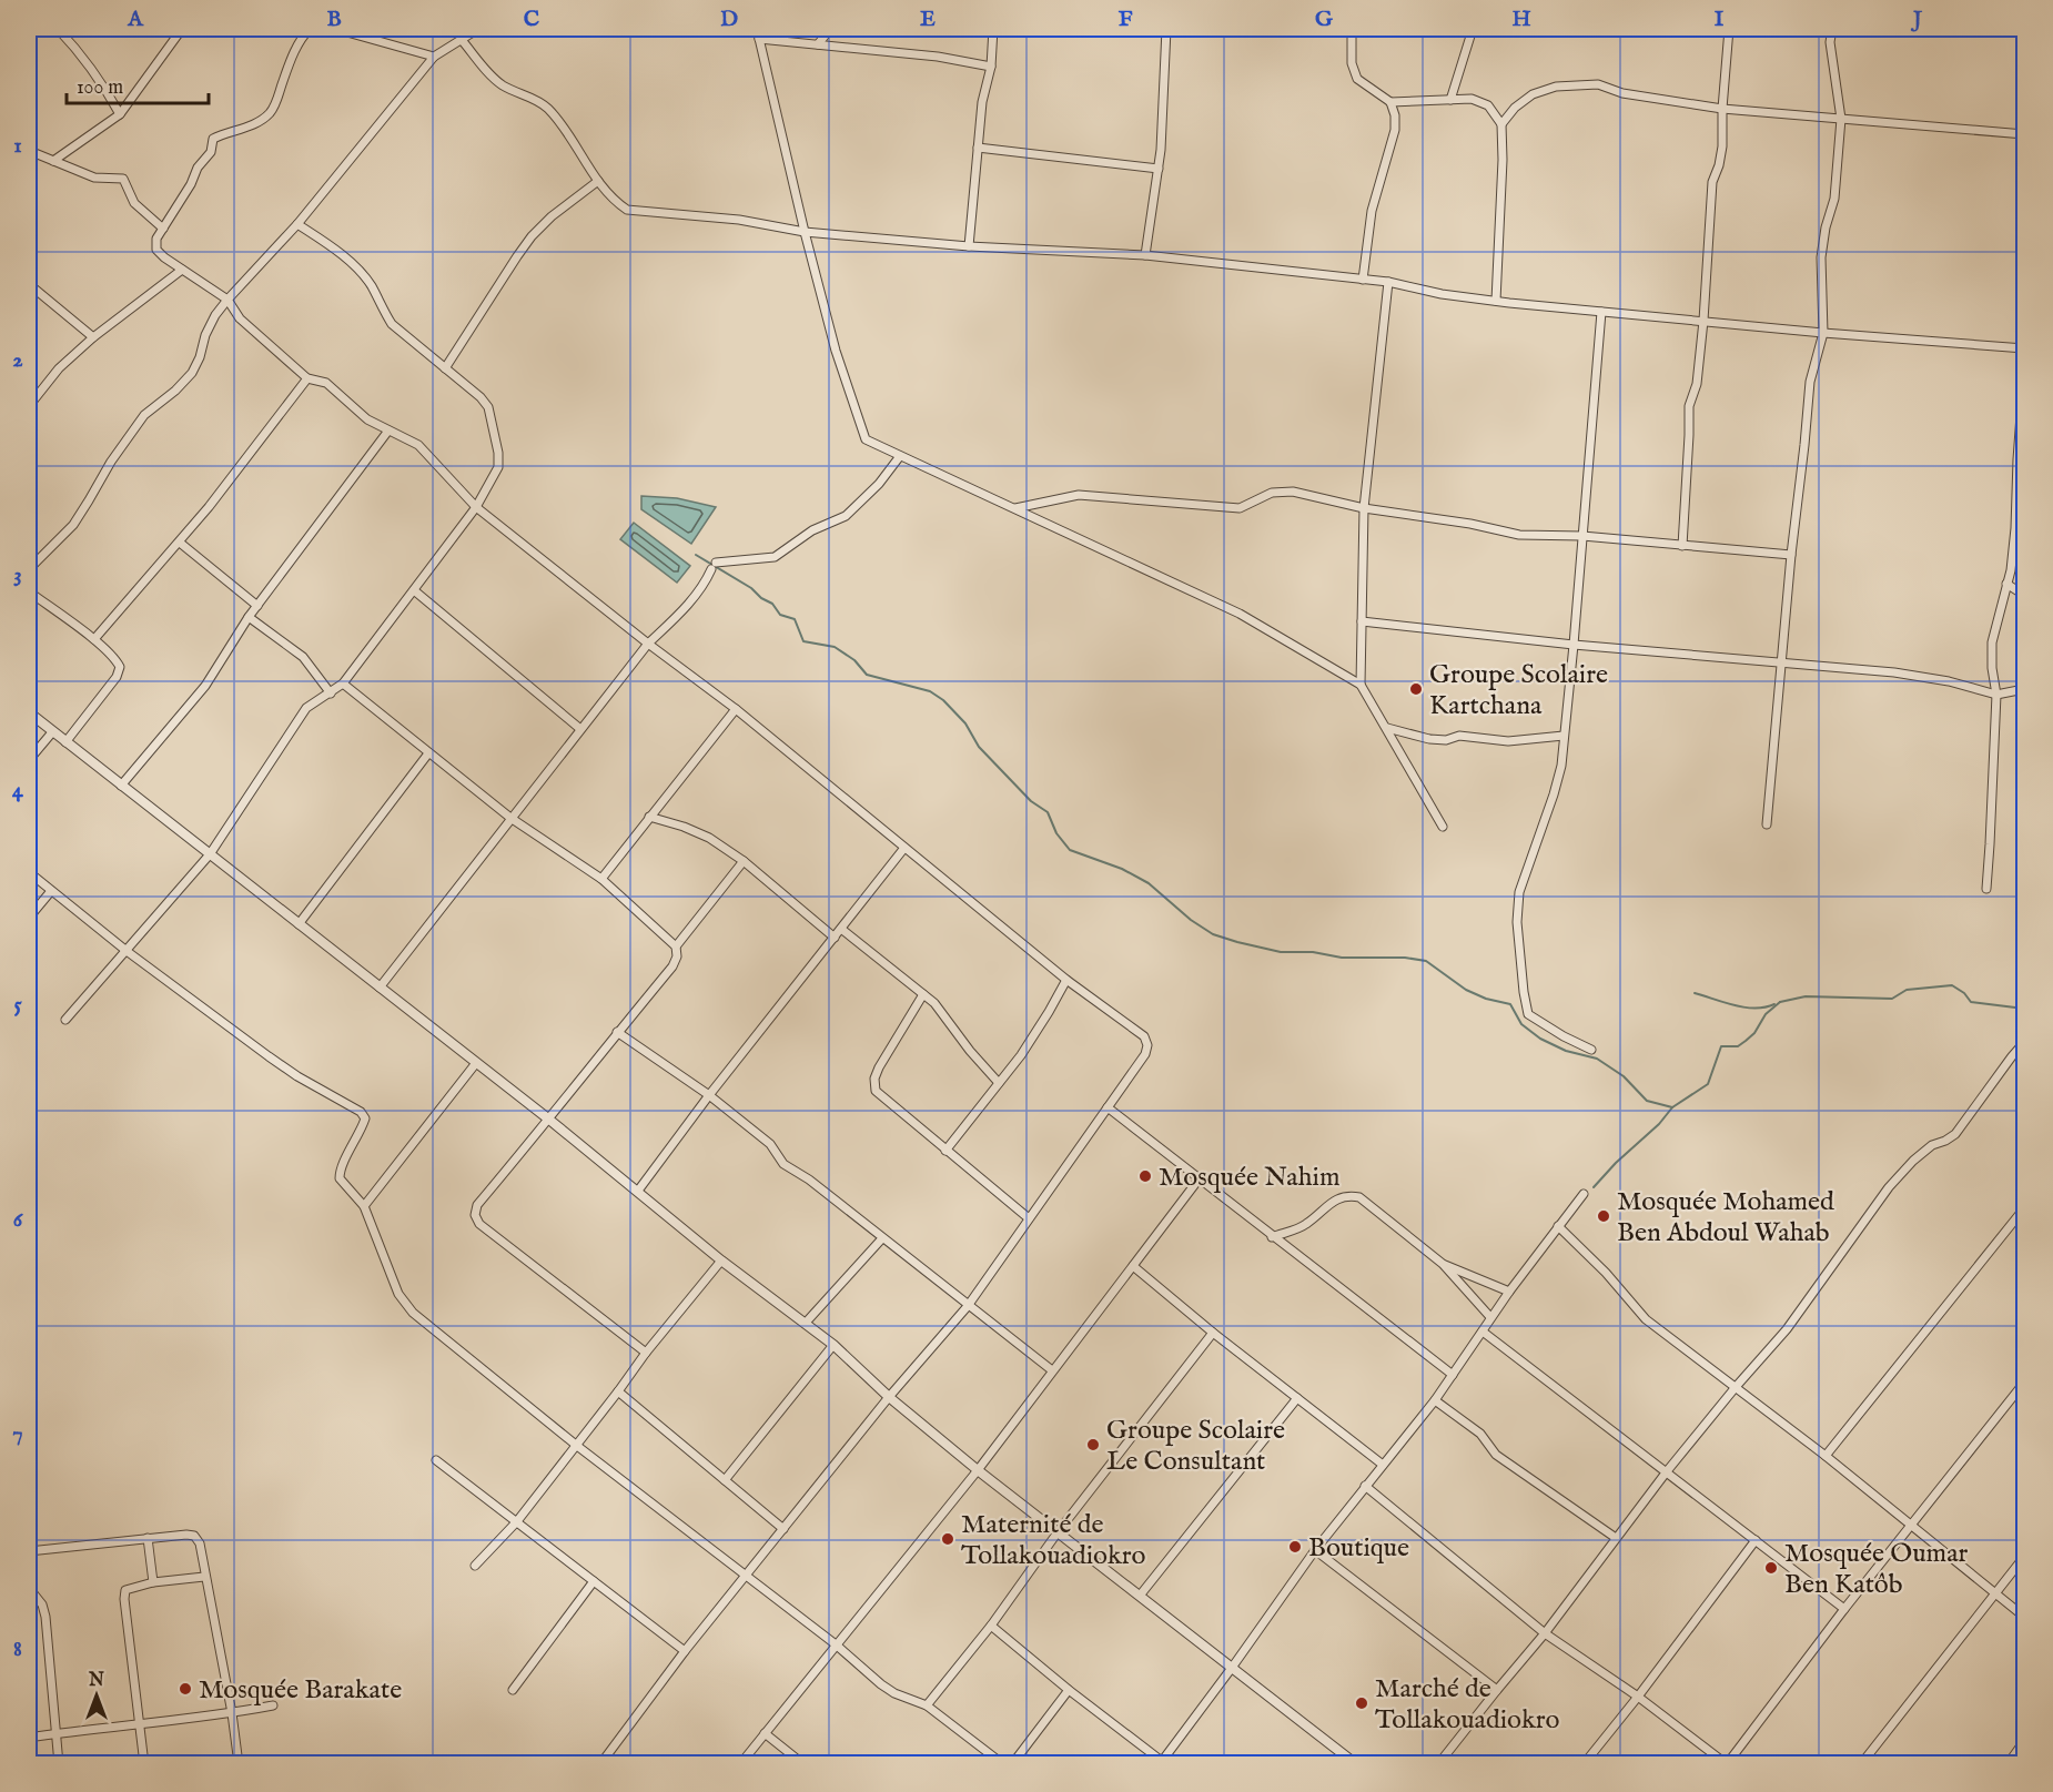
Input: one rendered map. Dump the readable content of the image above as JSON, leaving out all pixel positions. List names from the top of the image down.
{
  "places": [
    "Groupe Scolaire Kartchana",
    "Mosquée Nahim",
    "Mosquée Mohamed Ben Abdoul Wahab",
    "Groupe Scolaire Le Consultant",
    "Maternité de Tollakouadiokro",
    "Boutique",
    "Mosquée Oumar Ben Katôb",
    "Mosquée Barakate",
    "Marché de Tollakouadiokro"
  ],
  "scale_bar": "100 m",
  "north": "top",
  "grid": {
    "columns": [
      "A",
      "B",
      "C",
      "D",
      "E",
      "F",
      "G",
      "H",
      "I",
      "J"
    ],
    "rows": [
      "1",
      "2",
      "3",
      "4",
      "5",
      "6",
      "7",
      "8"
    ]
  }
}
